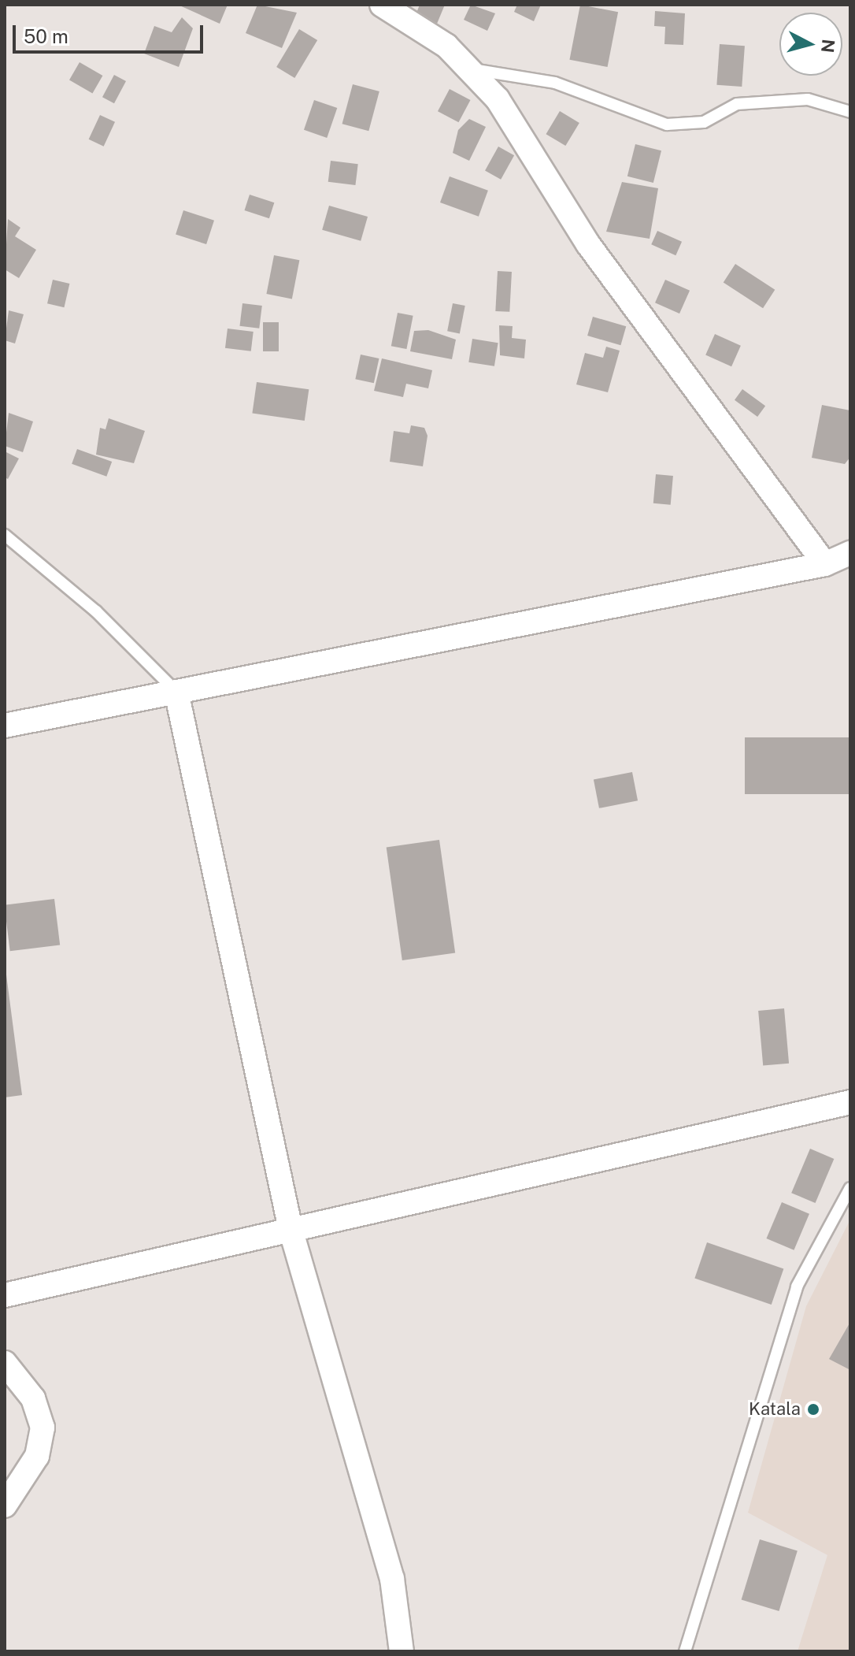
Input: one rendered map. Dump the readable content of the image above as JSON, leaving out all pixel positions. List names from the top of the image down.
{
  "places": ["Katala"],
  "scale_bar": "50 m",
  "north": "right"
}
